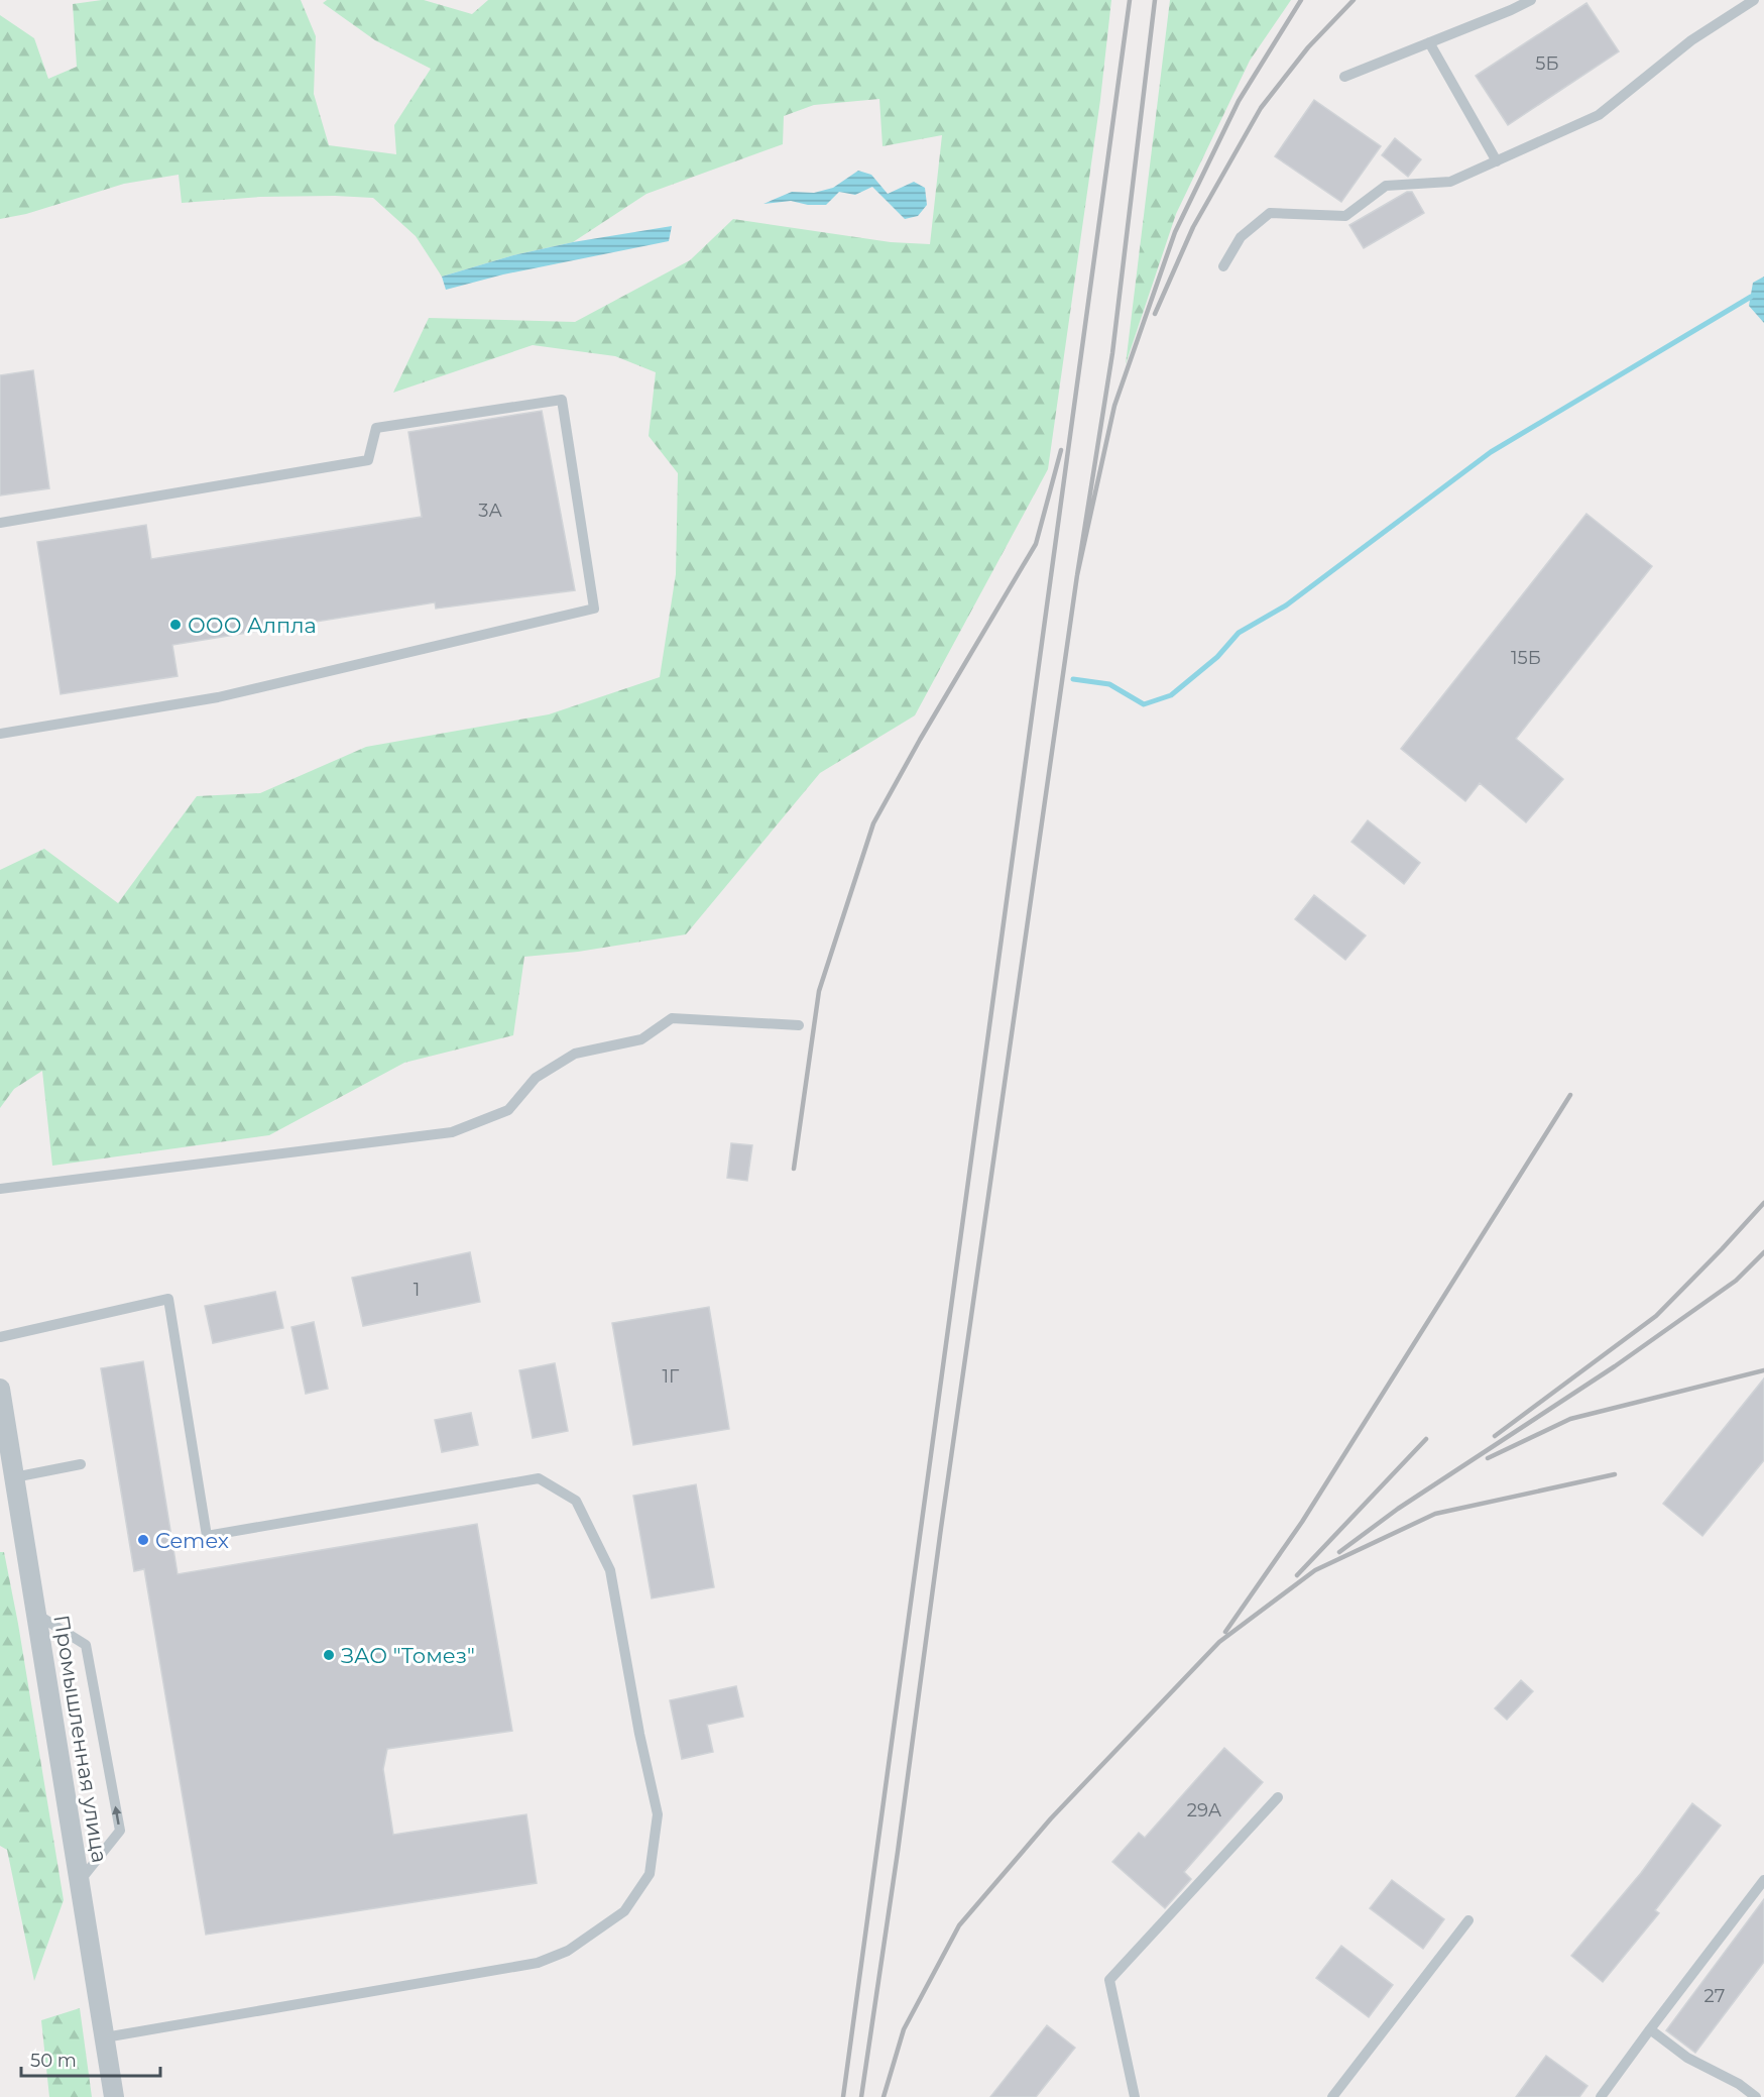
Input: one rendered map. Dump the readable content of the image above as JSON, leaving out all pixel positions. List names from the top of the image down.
{
  "streets": {
    "street": ["Промышленная улица"]
  },
  "places": ["ООО Алпла", "Cemex", "ЗАО \"Томез\""],
  "house_numbers": [
    "5Б",
    "3А",
    "15Б",
    "1",
    "1Г",
    "29А",
    "27"
  ],
  "scale_bar": "50 m"
}
